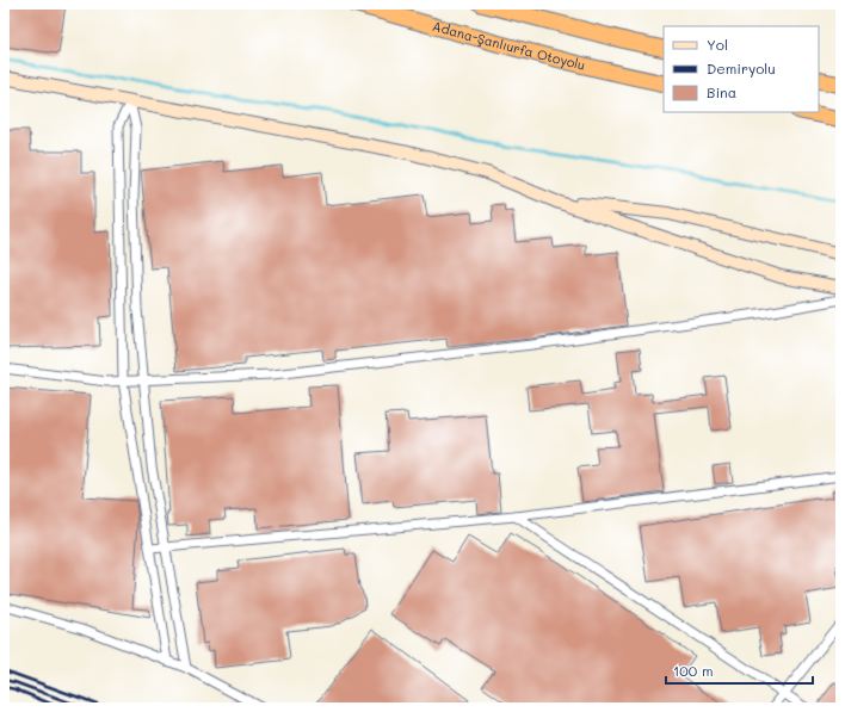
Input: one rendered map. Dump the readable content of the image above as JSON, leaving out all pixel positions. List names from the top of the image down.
{
  "streets": {
    "highway": ["Adana-Şanlıurfa Otoyolu"]
  },
  "legend": ["Yol", "Demiryolu", "Bina"],
  "scale_bar": "100 m"
}
